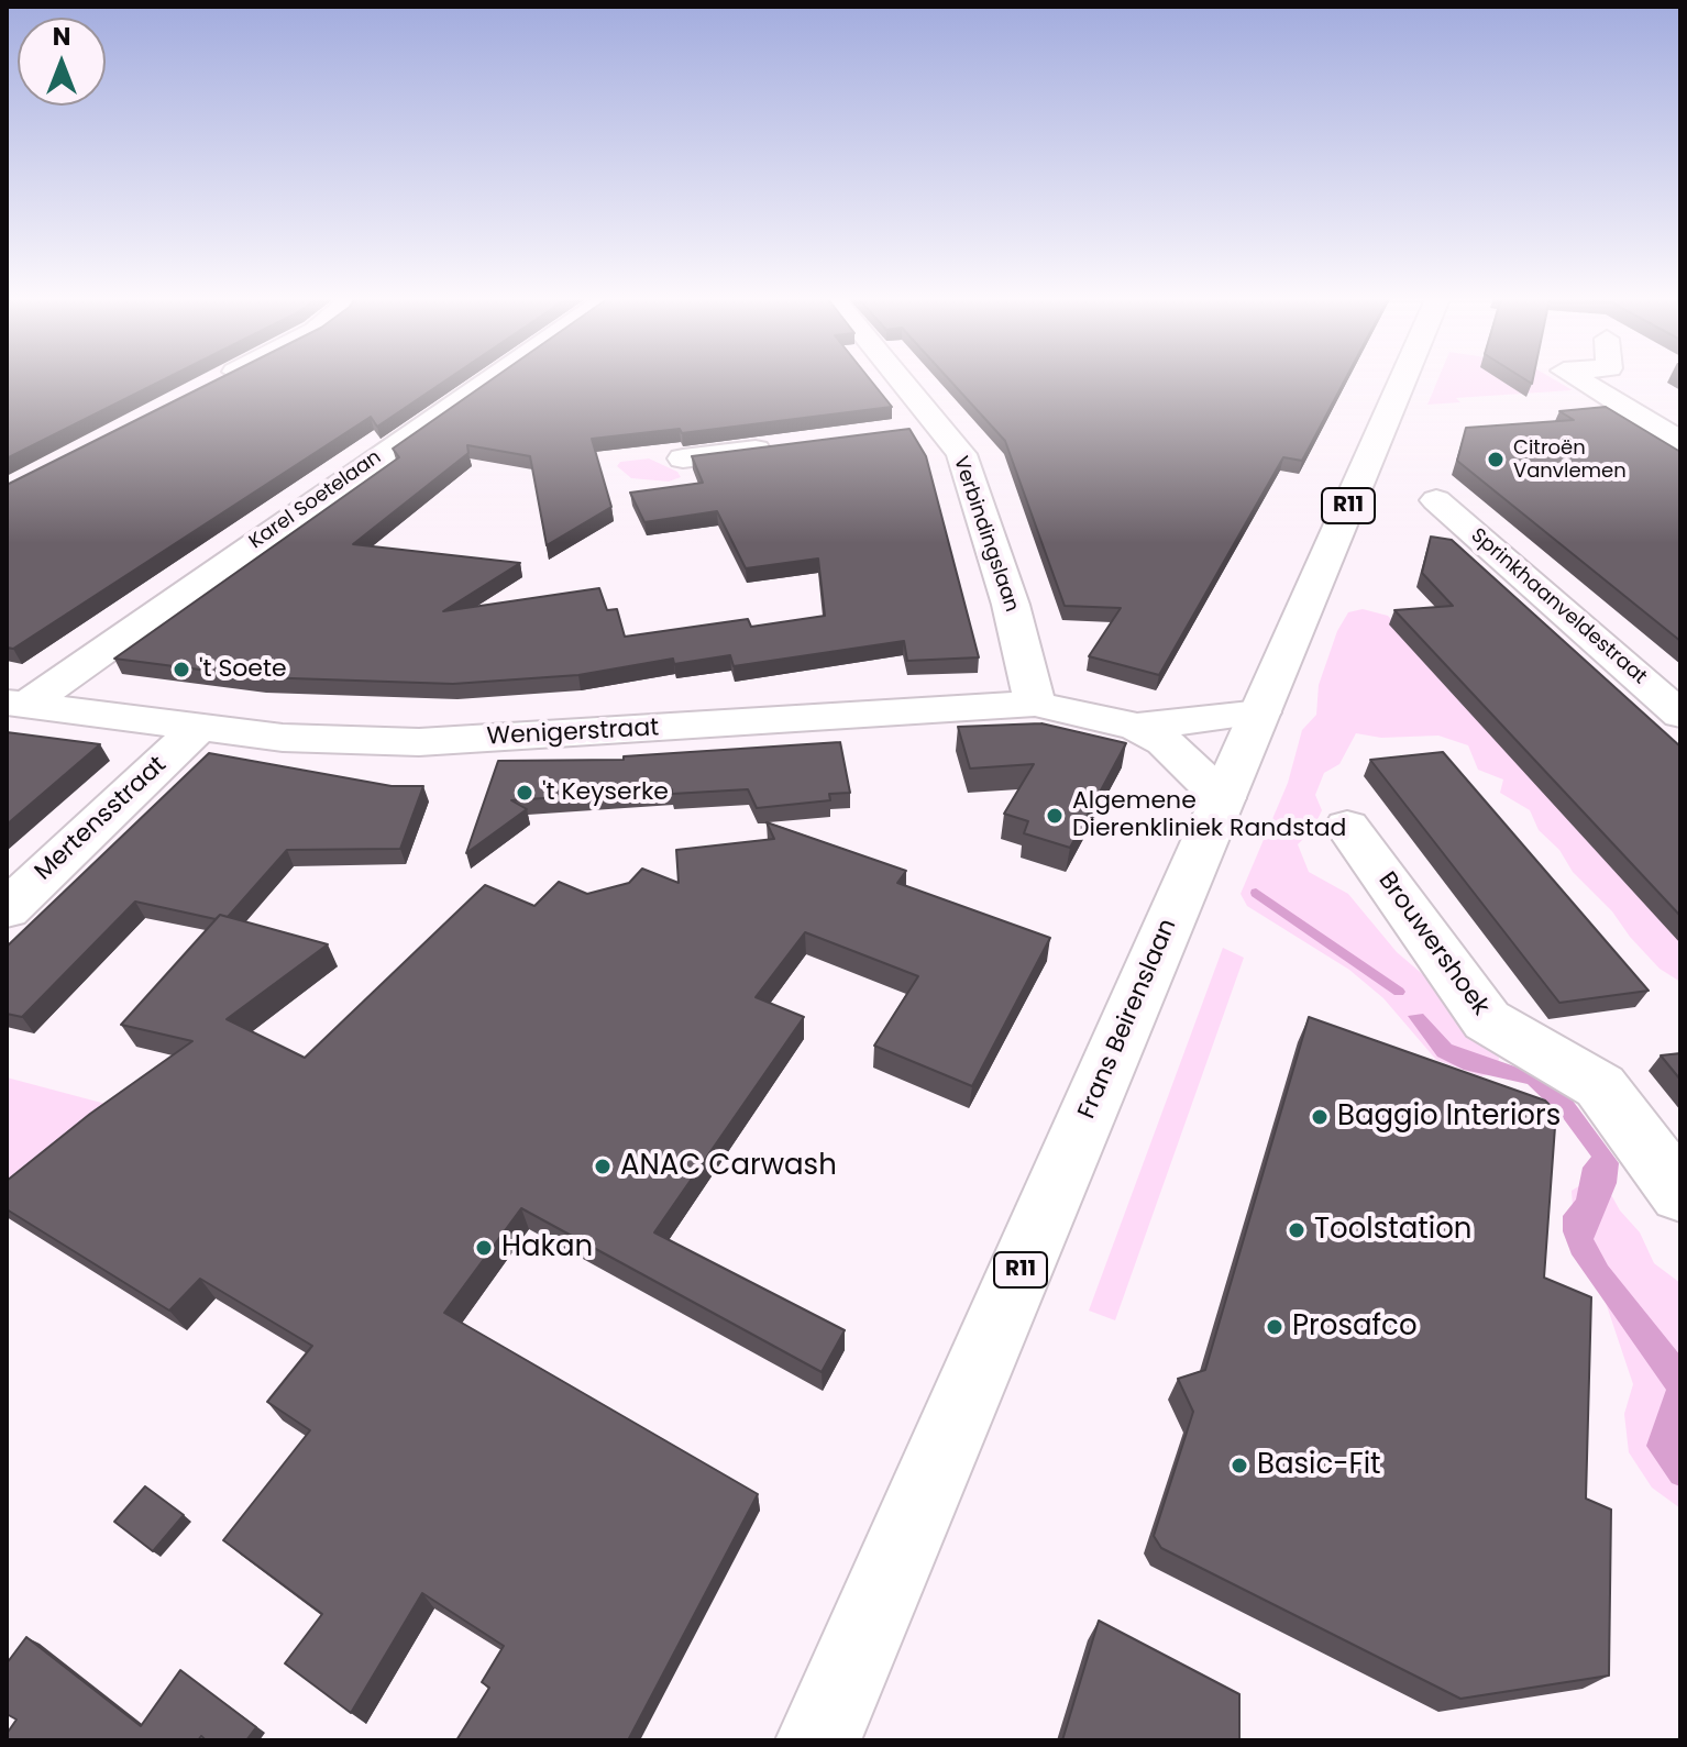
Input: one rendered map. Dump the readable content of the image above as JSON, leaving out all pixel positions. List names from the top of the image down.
{
  "streets": {
    "street": [
      "Karel Soetelaan",
      "R11",
      "Verbindingslaan",
      "Sprinkhaanveldestraat",
      "Wenigerstraat",
      "Mertensstraat",
      "Brouwershoek",
      "Frans Beirenslaan"
    ]
  },
  "crossings": [
    ["Karel Soetelaan", "Wenigerstraat"],
    ["Verbindingslaan", "Wenigerstraat"],
    ["Wenigerstraat", "Mertensstraat"],
    ["Wenigerstraat", "Frans Beirenslaan"]
  ],
  "places": [
    "Citroën Vanvlemen",
    "'t Soete",
    "'t Keyserke",
    "Algemene Dierenkliniek Randstad",
    "Baggio Interiors",
    "ANAC Carwash",
    "Toolstation",
    "Hakan",
    "Prosafco",
    "Basic-Fit"
  ],
  "north": "top"
}
